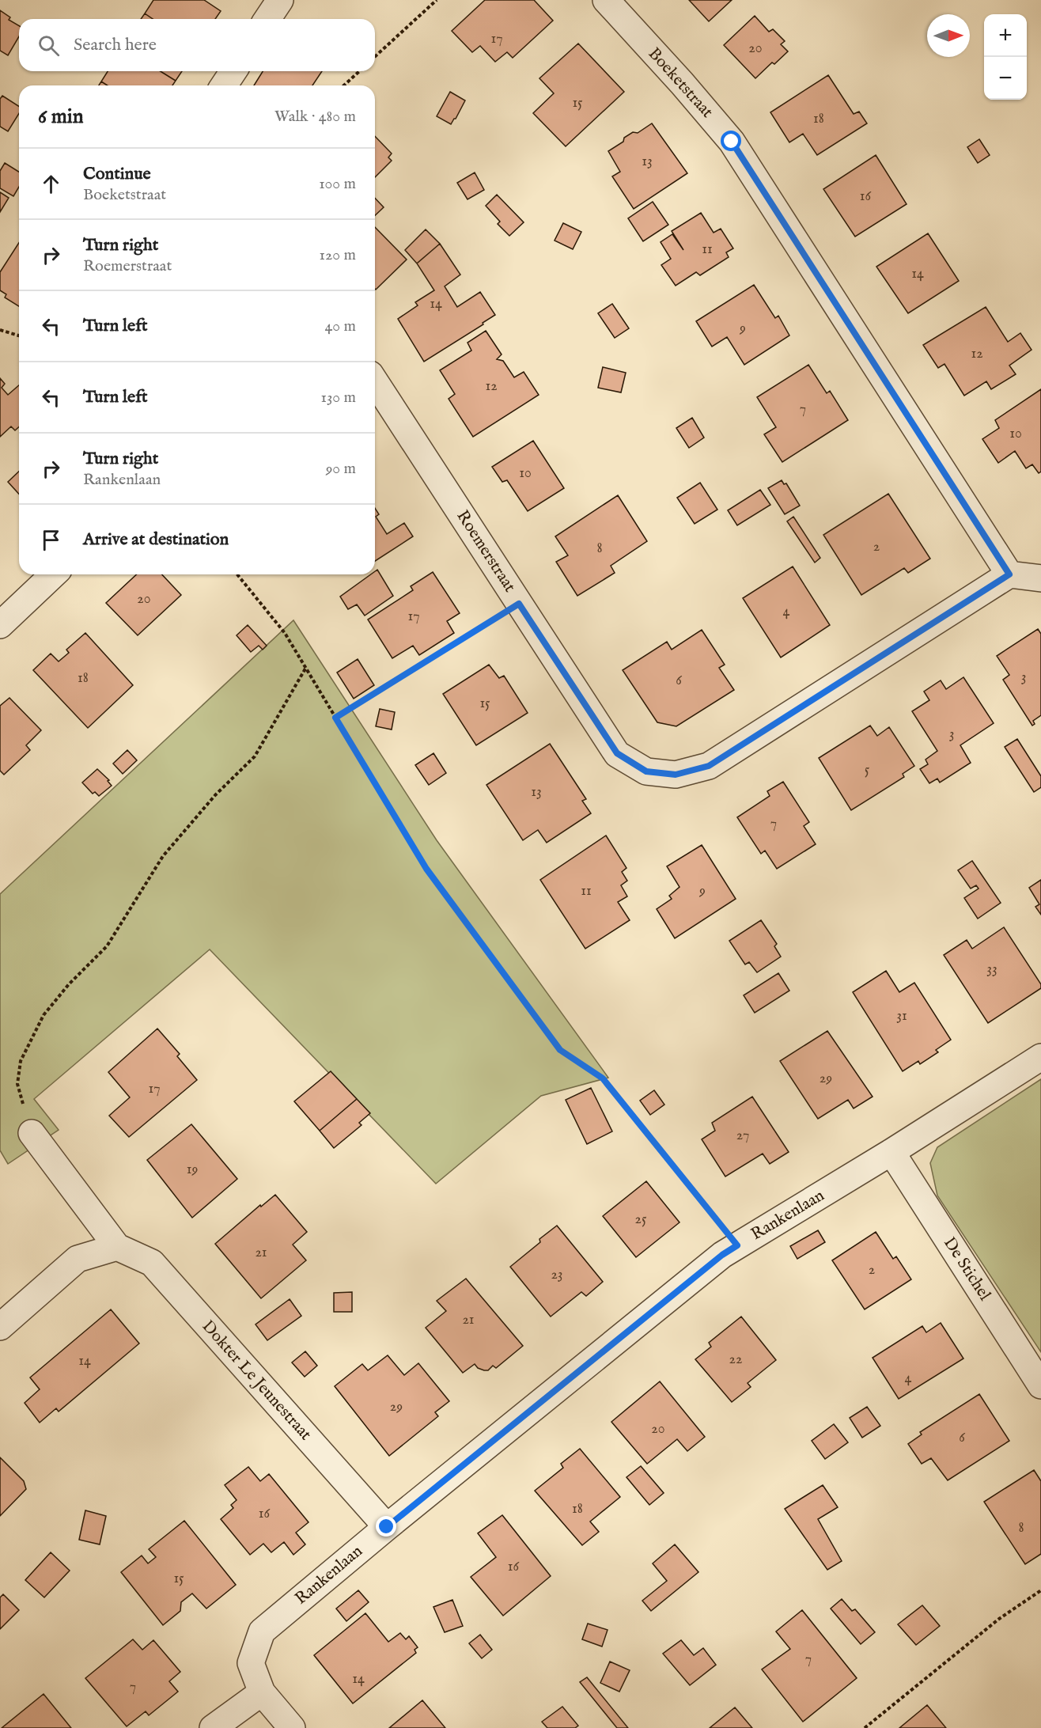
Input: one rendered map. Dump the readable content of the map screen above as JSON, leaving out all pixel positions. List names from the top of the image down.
{
  "streets": {
    "street": [
      "Boeketstraat",
      "Roemerstraat",
      "Rankenlaan",
      "De Stichel",
      "Dokter Le Jeunestraat"
    ]
  },
  "crossings": [
    ["Boeketstraat", "Roemerstraat"],
    ["Rankenlaan", "De Stichel"],
    ["Rankenlaan", "Dokter Le Jeunestraat"]
  ],
  "house_numbers": [
    "17",
    "20",
    "15",
    "18",
    "13",
    "16",
    "11",
    "14",
    "14",
    "9",
    "12",
    "12",
    "7",
    "10",
    "10",
    "2",
    "8",
    "20",
    "4",
    "17",
    "3",
    "18",
    "6",
    "15",
    "3",
    "5",
    "13",
    "7",
    "11",
    "9",
    "33",
    "31",
    "29",
    "17",
    "27",
    "19",
    "25",
    "21",
    "2",
    "23",
    "21",
    "22",
    "14",
    "4",
    "29",
    "20",
    "6",
    "18",
    "16",
    "8",
    "16",
    "15",
    "7",
    "14",
    "7"
  ],
  "north": "right",
  "page": {
    "map_buttons": ["+", "−"],
    "search": "Search here",
    "heading": ["6 min", "Walk · 480 m"],
    "list": [
      ["Continue", "Boeketstraat", "100 m"],
      ["Turn right", "Roemerstraat", "120 m"],
      ["Turn left", "40 m"],
      ["Turn left", "130 m"],
      ["Turn right", "Rankenlaan", "90 m"],
      "Arrive at destination"
    ]
  }
}
